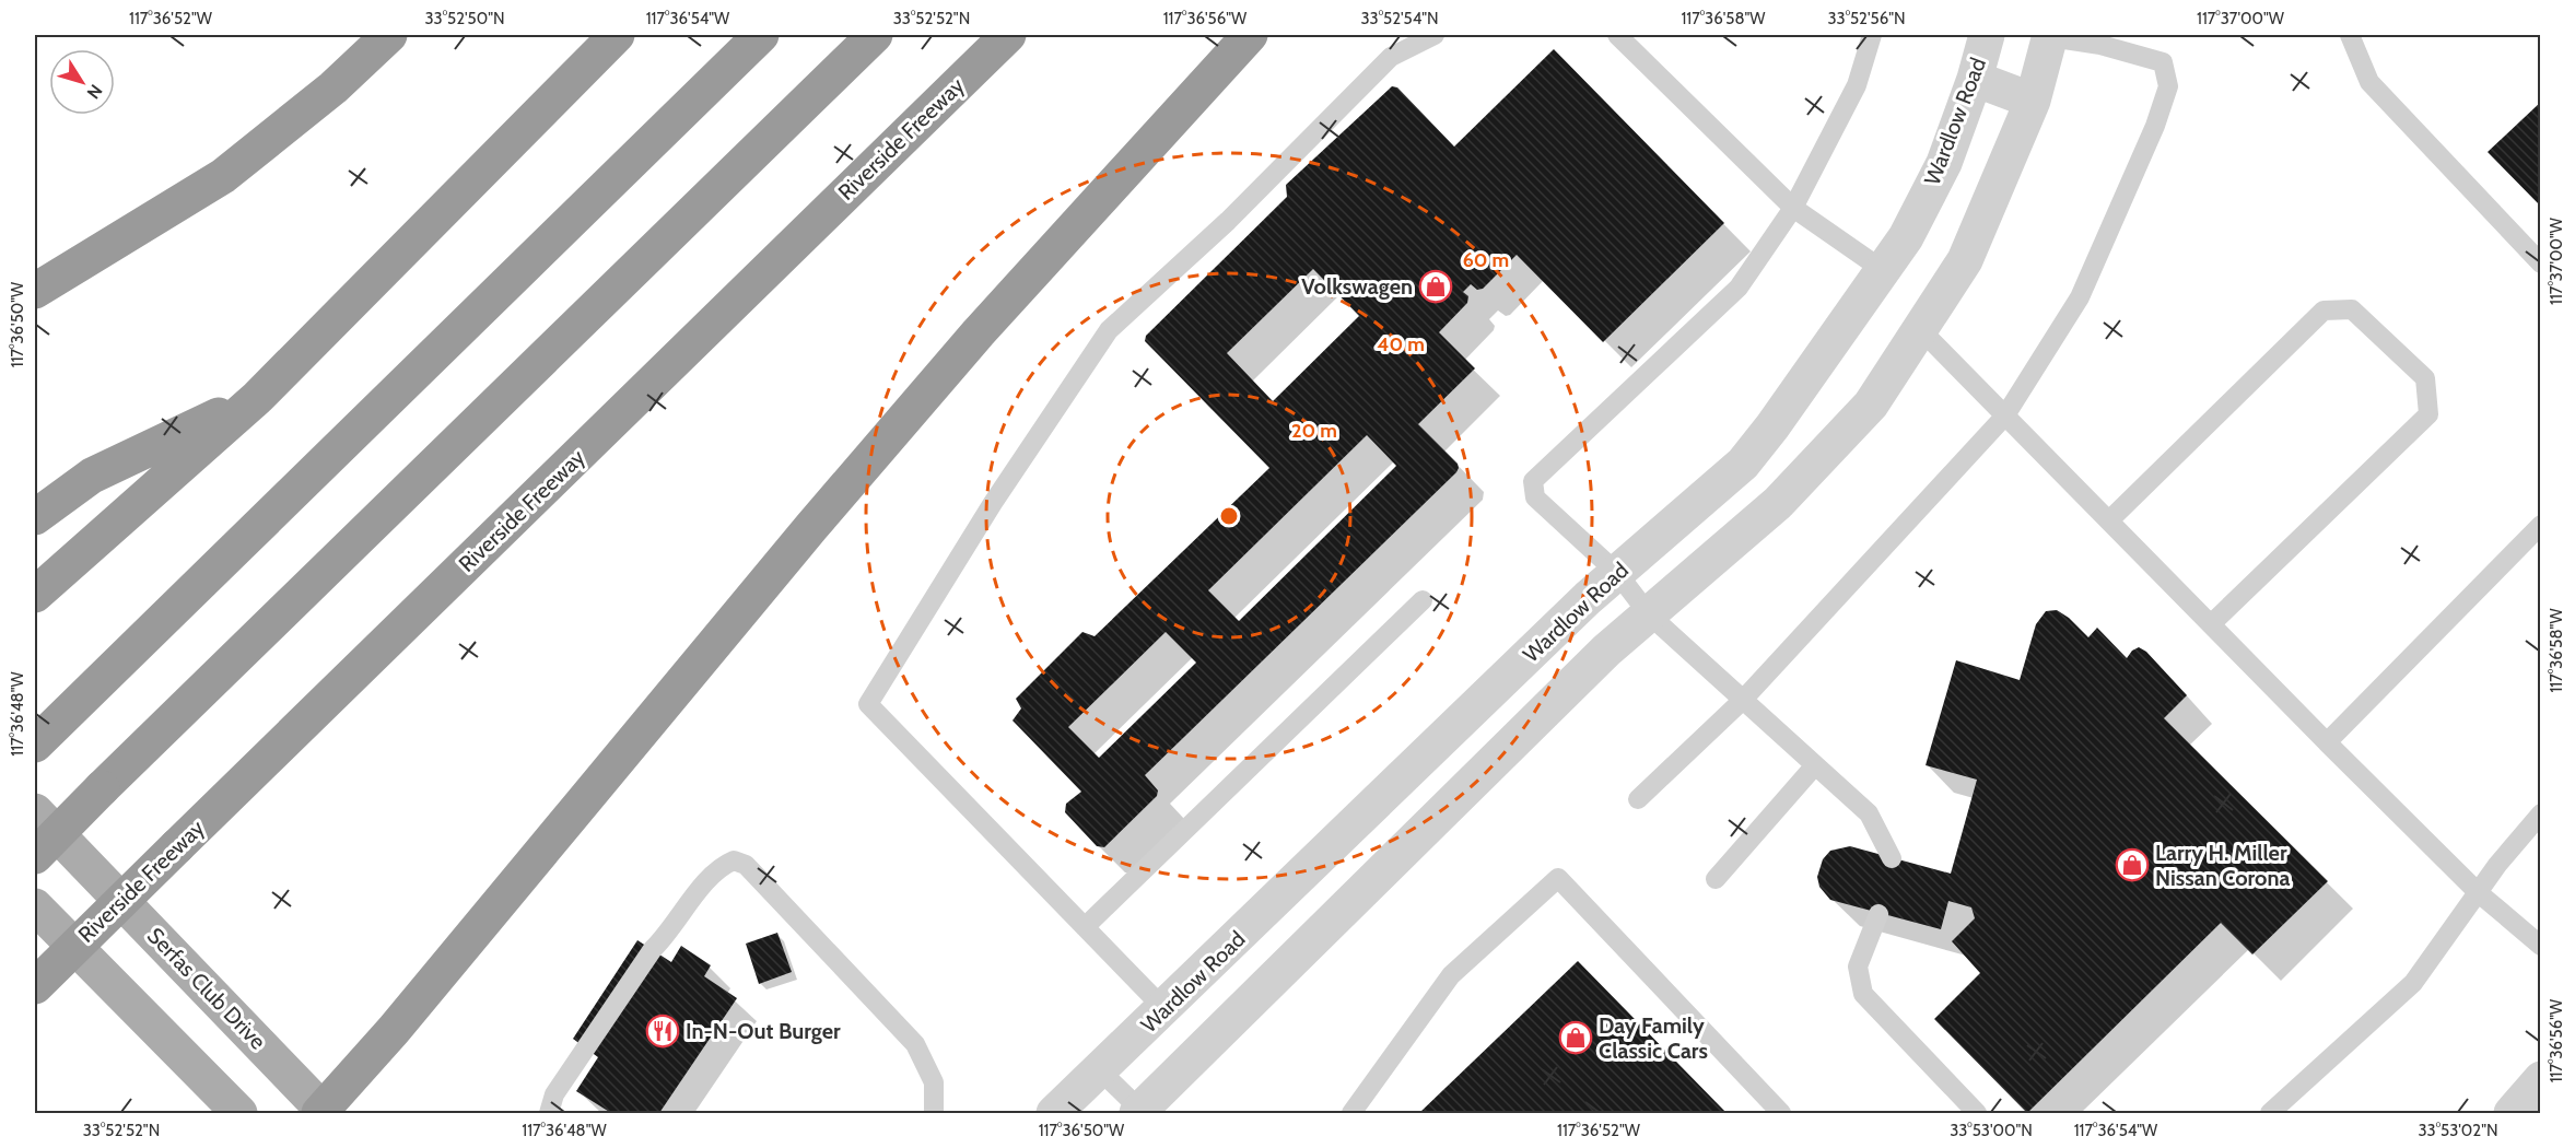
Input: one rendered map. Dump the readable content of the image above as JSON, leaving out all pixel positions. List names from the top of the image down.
{
  "streets": {
    "highway": ["Riverside Freeway"],
    "main road": ["Serfas Club Drive"],
    "street": ["Wardlow Road"]
  },
  "places": {
    "shop": ["Volkswagen", "Larry H. Miller Nissan Corona", "Day Family Classic Cars"],
    "restaurant": ["In-N-Out Burger"]
  },
  "north": "bottom right",
  "coordinates": [
    "117°36'52\"W",
    "33°52'50\"N",
    "117°36'54\"W",
    "33°52'52\"N",
    "117°36'56\"W",
    "33°52'54\"N",
    "117°36'58\"W",
    "33°52'56\"N",
    "117°37'00\"W",
    "117°36'50\"W",
    "117°36'48\"W",
    "33°53'00\"N",
    "33°53'02\"N"
  ],
  "rings": ["60 m", "40 m", "20 m"]
}
